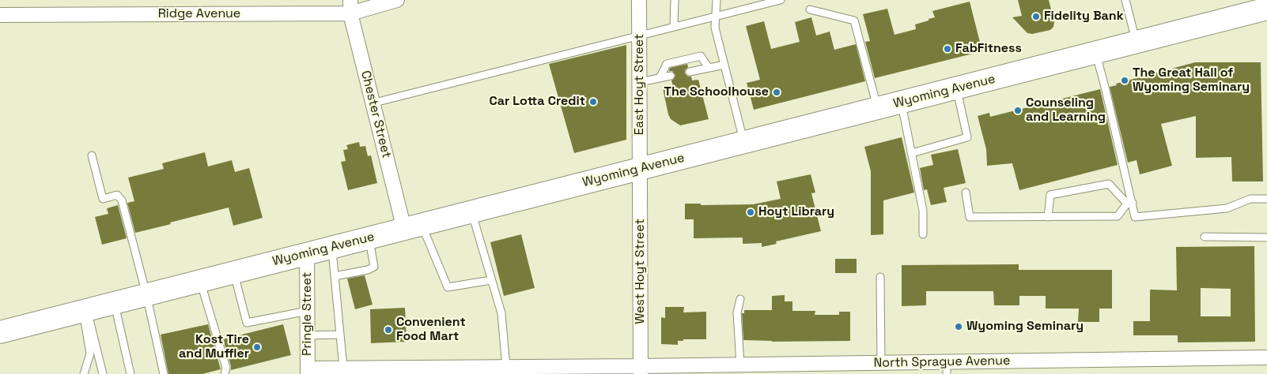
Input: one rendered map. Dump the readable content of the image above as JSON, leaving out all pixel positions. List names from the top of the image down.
{
  "streets": {
    "main road": ["Wyoming Avenue"],
    "street": [
      "Ridge Avenue",
      "East Hoyt Street",
      "Chester Street",
      "West Hoyt Street",
      "Pringle Street",
      "North Sprague Avenue"
    ]
  },
  "crossings": [
    ["Ridge Avenue", "Chester Street"],
    ["East Hoyt Street", "Wyoming Avenue"],
    ["East Hoyt Street", "West Hoyt Street"],
    ["Wyoming Avenue", "Chester Street"],
    ["Wyoming Avenue", "West Hoyt Street"],
    ["Wyoming Avenue", "Pringle Street"],
    ["West Hoyt Street", "North Sprague Avenue"],
    ["Pringle Street", "North Sprague Avenue"]
  ],
  "places": [
    "Fidelity Bank",
    "FabFitness",
    "The Great Hall of Wyoming Seminary",
    "The Schoolhouse",
    "Car Lotta Credit",
    "Counseling and Learning",
    "Hoyt Library",
    "Wyoming Seminary",
    "Convenient Food Mart",
    "Kost Tire and Muffler"
  ]
}
